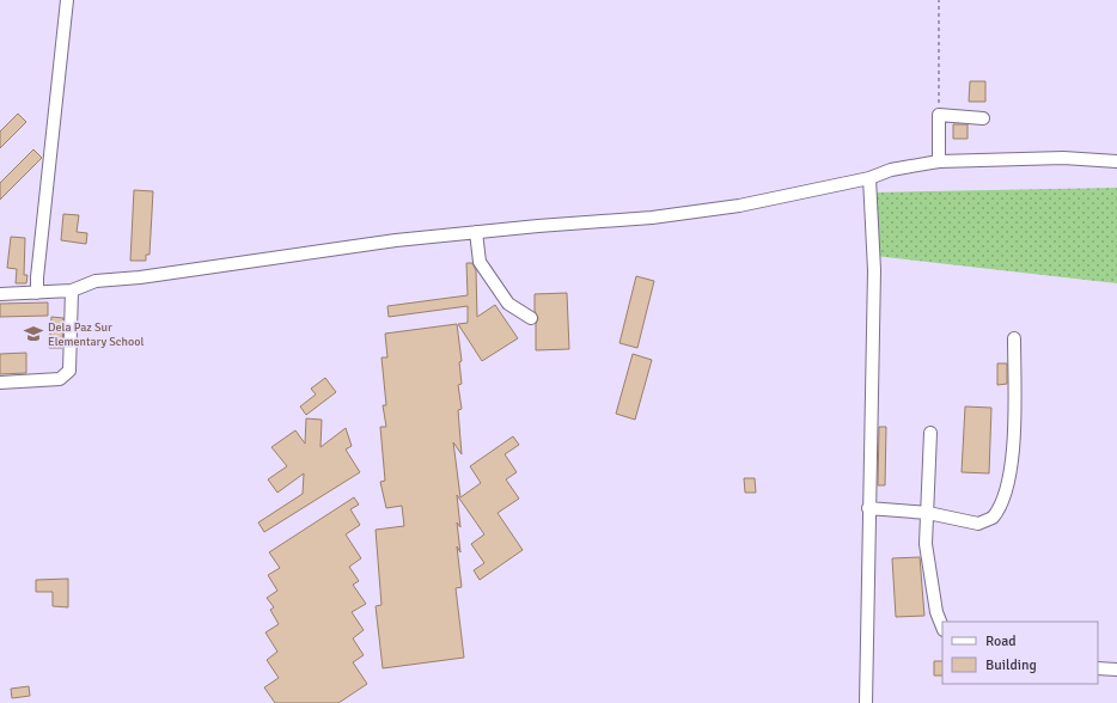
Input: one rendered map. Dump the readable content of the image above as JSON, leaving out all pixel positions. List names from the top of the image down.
{
  "places": {
    "school or university": ["Dela Paz Sur Elementary School"]
  },
  "legend": ["Road", "Building"]
}
